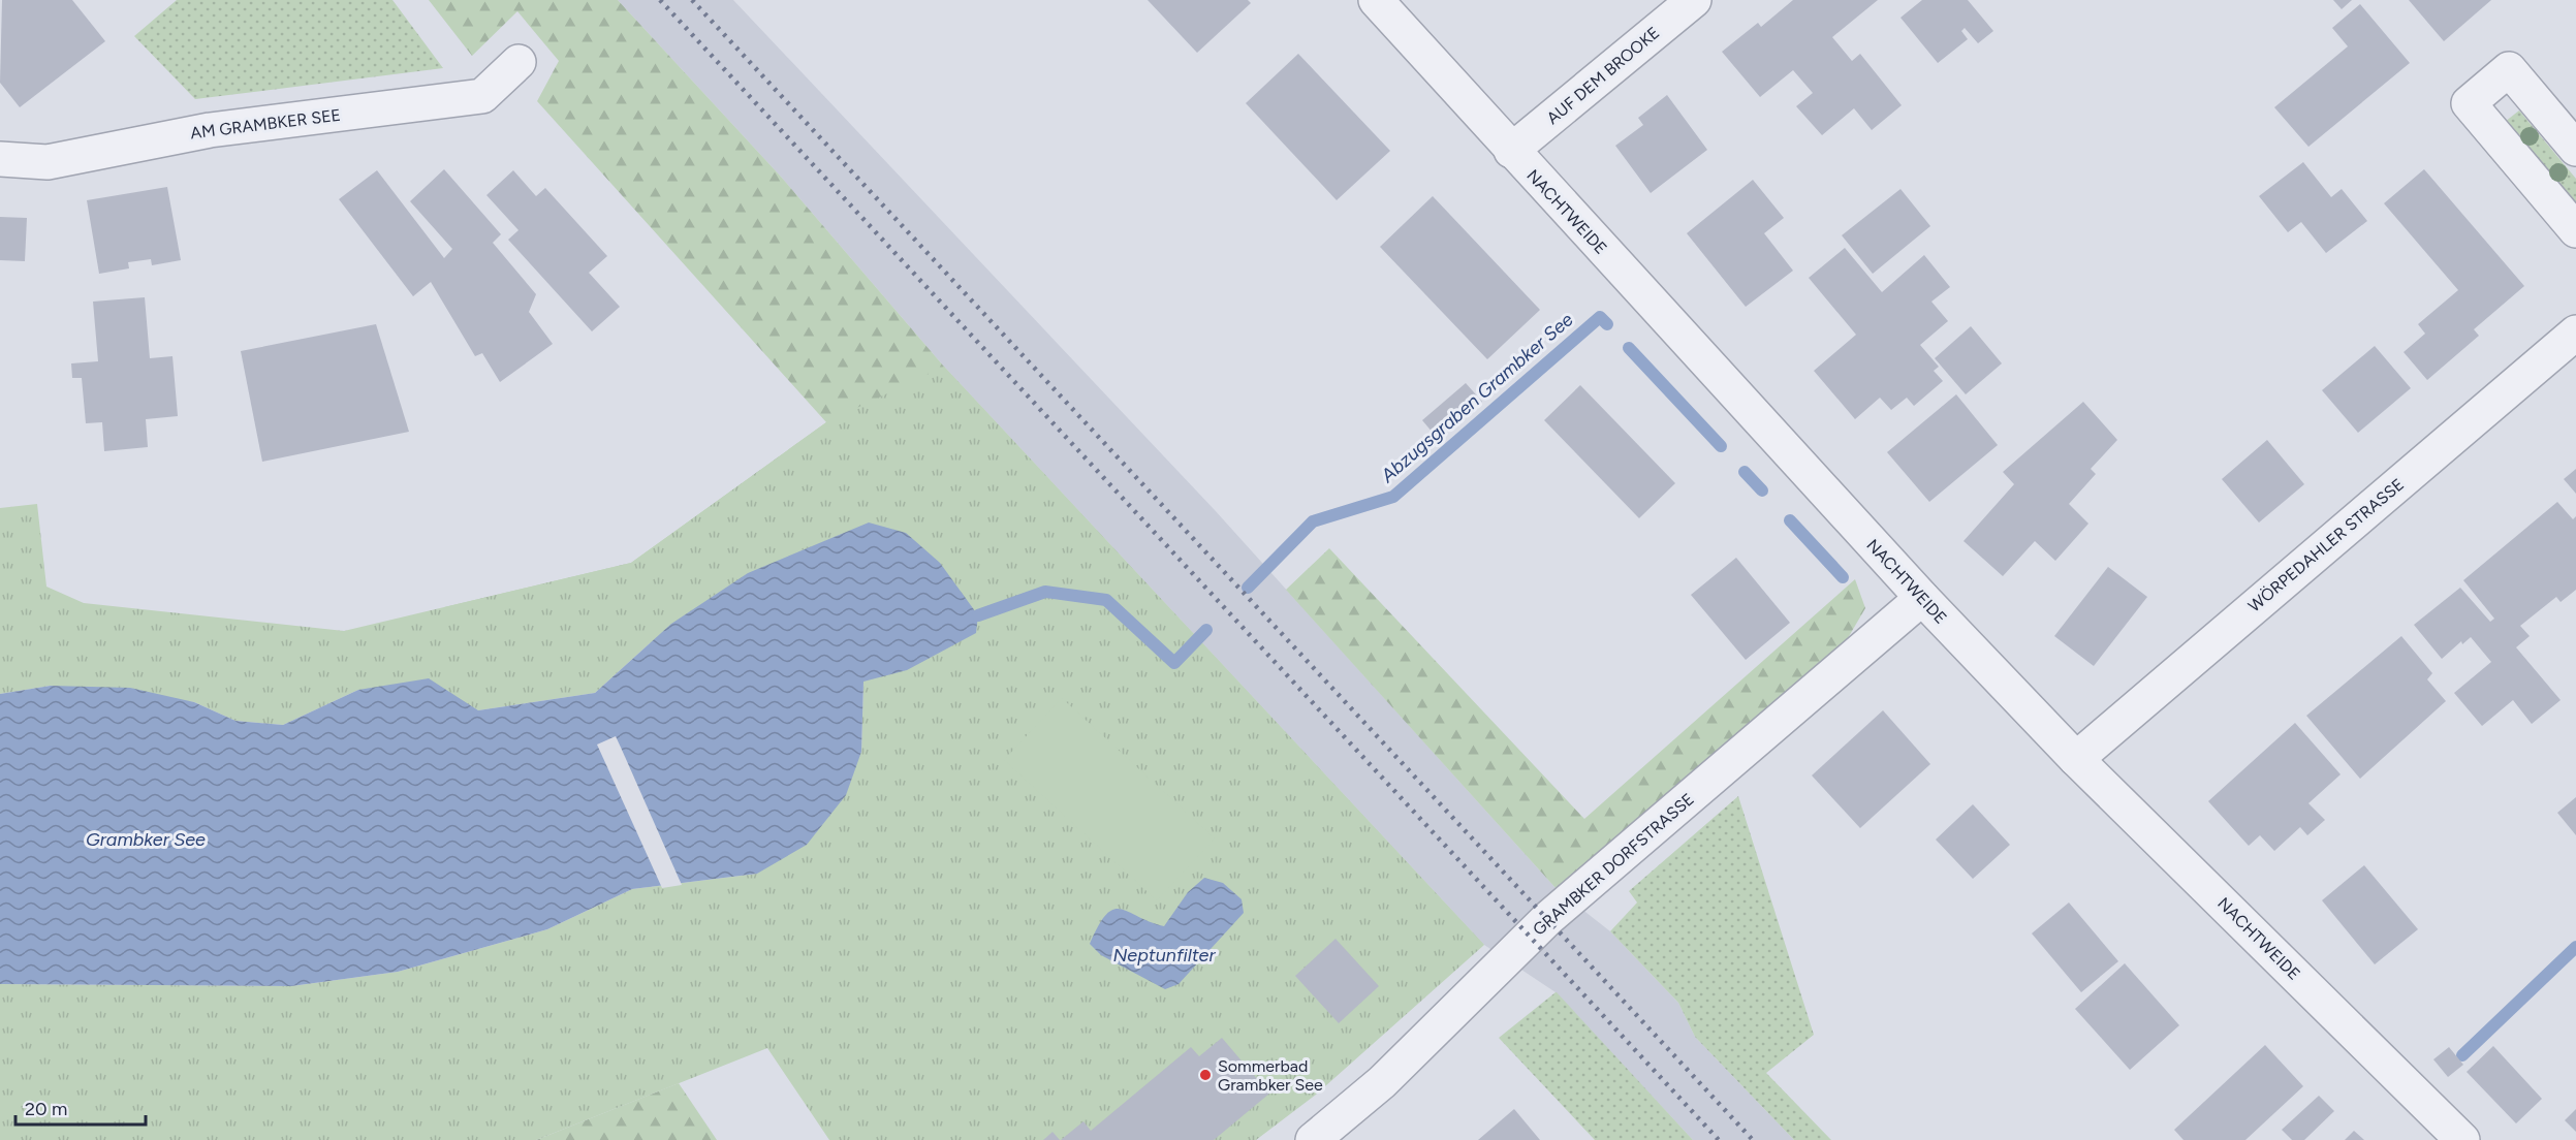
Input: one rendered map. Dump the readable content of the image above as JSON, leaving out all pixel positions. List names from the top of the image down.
{
  "streets": {
    "street": [
      "AUF DEM BROOKE",
      "AM GRAMBKER SEE",
      "NACHTWEIDE",
      "WÖRPEDAHLER STRASSE",
      "GRAMBKER DORFSTRASSE"
    ]
  },
  "crossings": [
    ["AUF DEM BROOKE", "NACHTWEIDE"],
    ["NACHTWEIDE", "WÖRPEDAHLER STRASSE"],
    ["NACHTWEIDE", "GRAMBKER DORFSTRASSE"]
  ],
  "water": ["Abzugsgraben Grambker See", "Grambker See", "Neptunfilter"],
  "places": ["Sommerbad Grambker See"],
  "scale_bar": "20 m"
}
